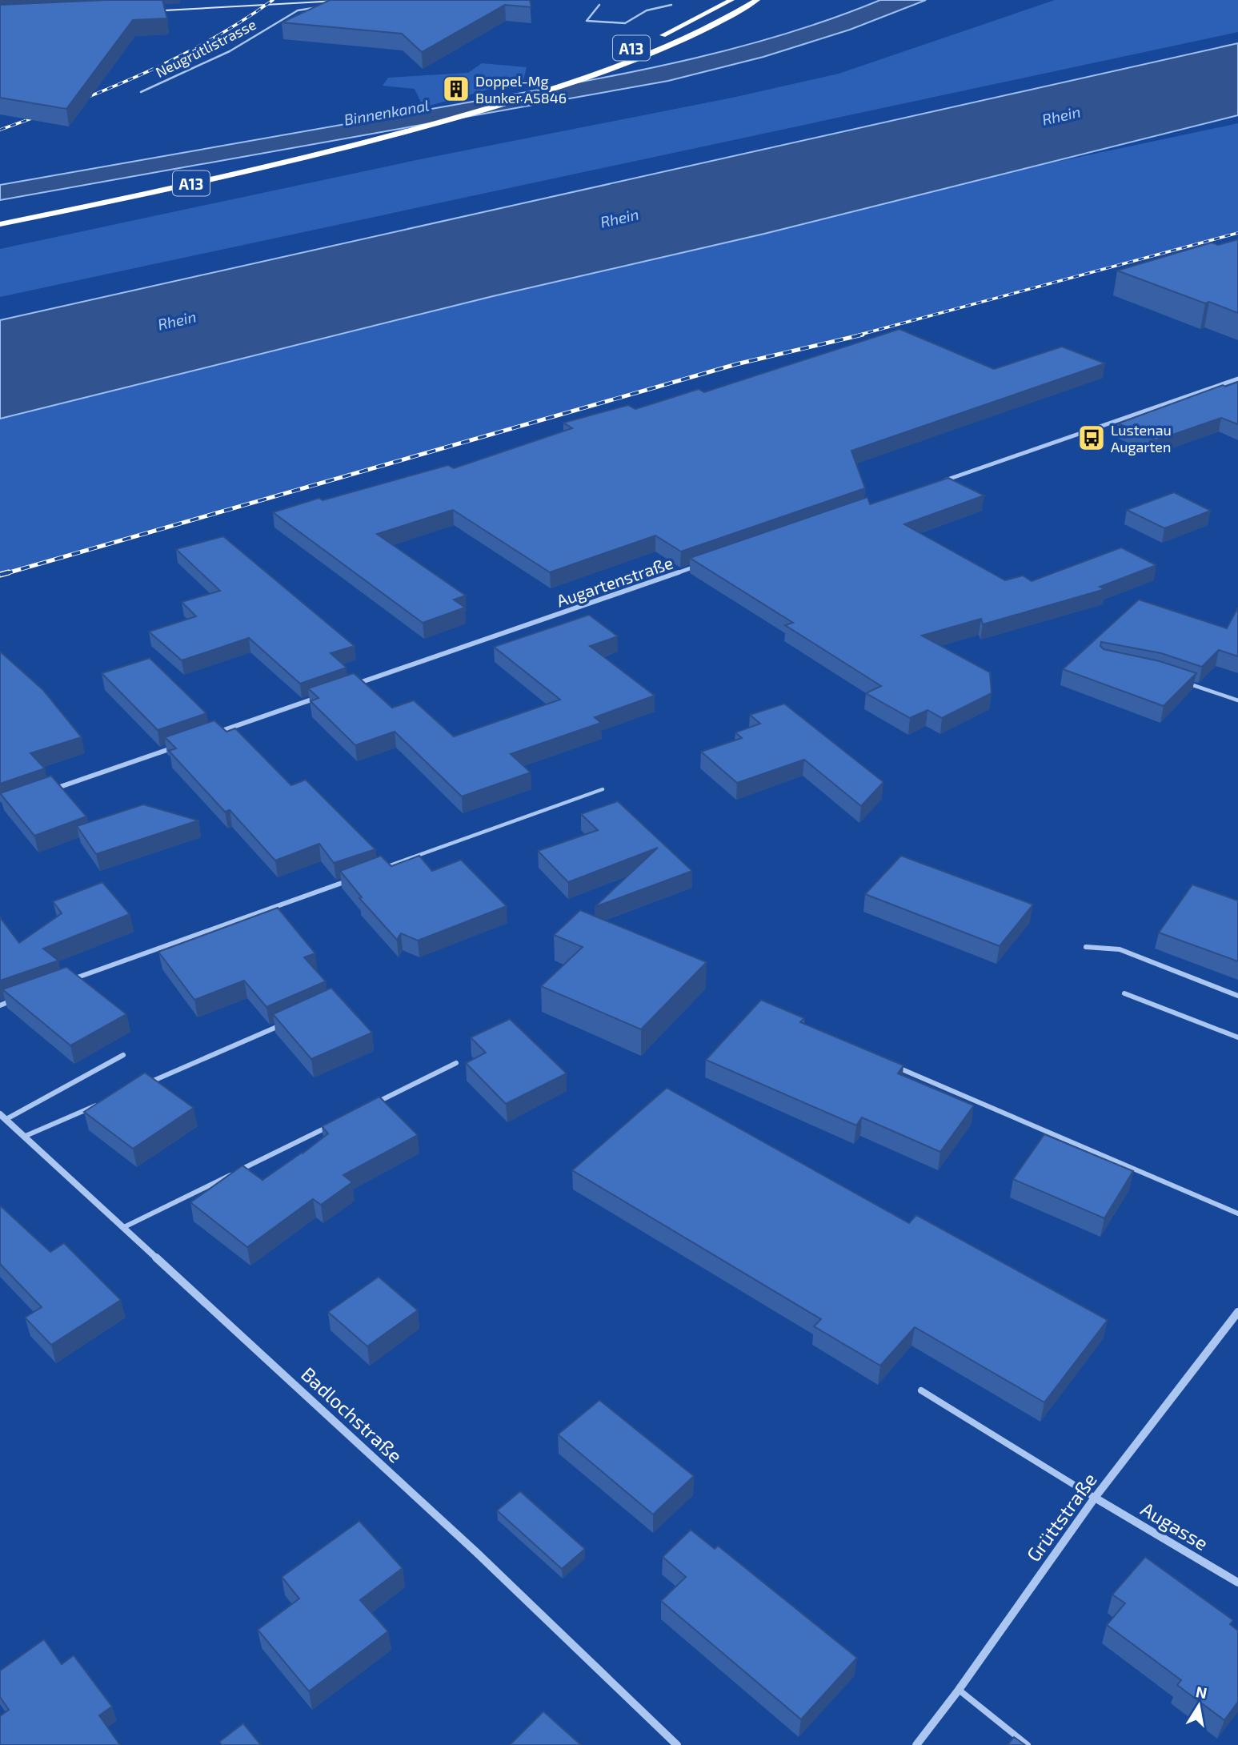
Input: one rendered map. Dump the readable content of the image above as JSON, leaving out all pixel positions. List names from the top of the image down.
{
  "streets": {
    "highway": ["A13"],
    "street": [
      "Neugrütlistrasse",
      "Augartenstraße",
      "Badlochstraße",
      "Grüttstraße",
      "Augasse"
    ]
  },
  "crossings": [
    ["Grüttstraße", "Augasse"]
  ],
  "water": ["Binnenkanal", "Rhein"],
  "places": {
    "building": ["Doppel-Mg Bunker A5846"],
    "bus stop": ["Lustenau Augarten"]
  },
  "north": "top"
}
